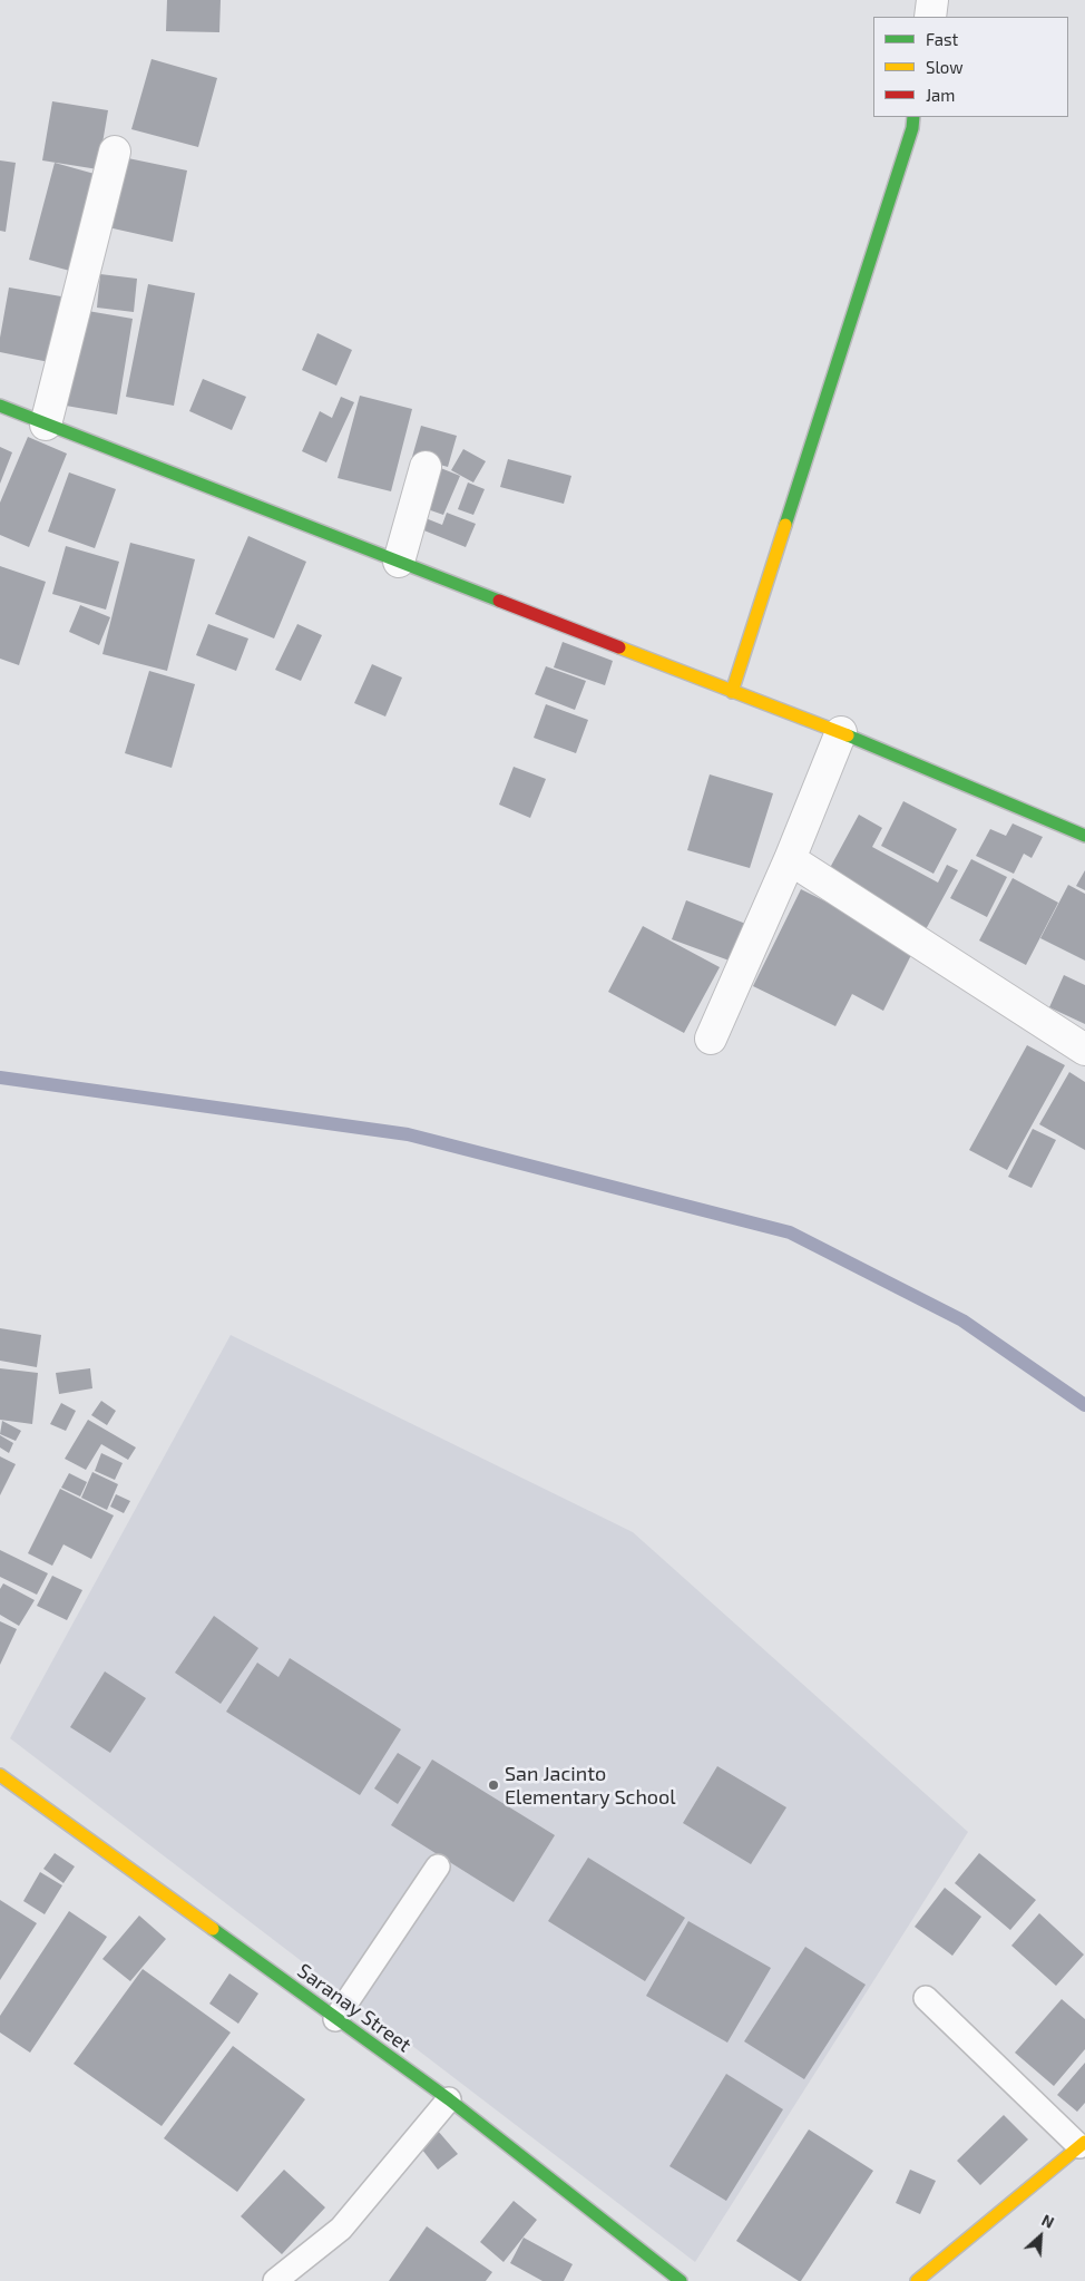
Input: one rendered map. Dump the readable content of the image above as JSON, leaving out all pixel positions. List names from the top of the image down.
{
  "streets": {
    "street": ["Saranay Street"]
  },
  "places": ["San Jacinto Elementary School"],
  "legend": ["Fast", "Slow", "Jam"],
  "north": "top right"
}
